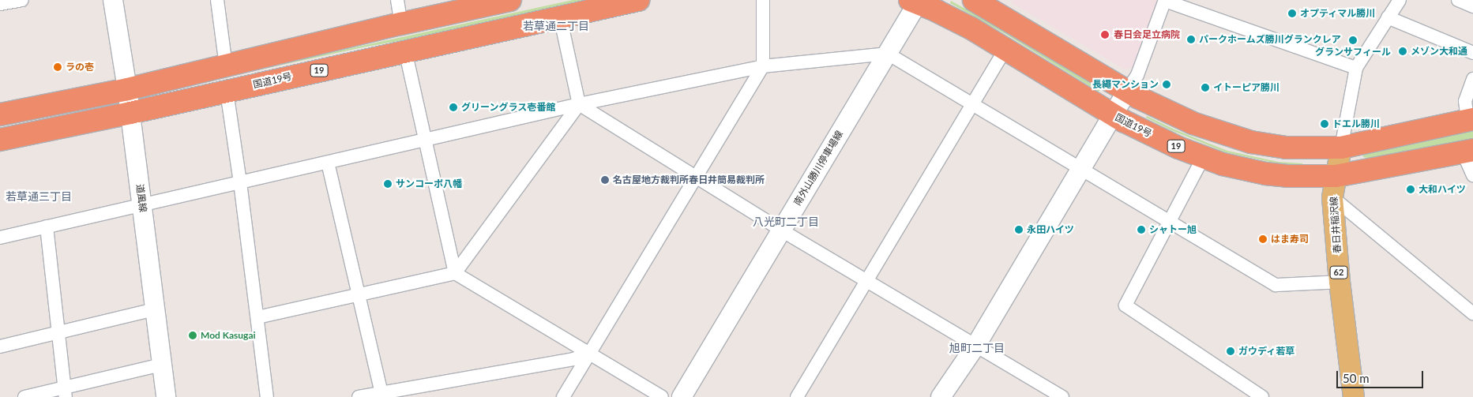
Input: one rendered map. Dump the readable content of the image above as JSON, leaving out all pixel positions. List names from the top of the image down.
{
  "streets": {
    "highway": ["19", "国道19号"],
    "main road": ["春日井稲沢線", "62"],
    "street": ["南外山勝川停車場線", "道風線"]
  },
  "crossings": [
    ["国道19号", "南外山勝川停車場線"],
    ["国道19号", "道風線"],
    ["国道19号", "春日井稲沢線"]
  ],
  "districts": [
    "若草通二丁目",
    "若草通三丁目",
    "八光町二丁目",
    "旭町二丁目"
  ],
  "places": [
    "オプティマル勝川",
    "春日会足立病院",
    "パークホームズ勝川グランクレア",
    "グランサフィール",
    "メゾン大和通",
    "ラの壱",
    "長繩マンション",
    "イトーピア勝川",
    "グリーングラス壱番館",
    "ドエル勝川",
    "名古屋地方裁判所春日井簡易裁判所",
    "サンコーポ八幡",
    "大和ハイツ",
    "永田ハイツ",
    "シャトー旭",
    "はま寿司",
    "Mod Kasugai",
    "ガウディ若草"
  ],
  "scale_bar": "50 m"
}
